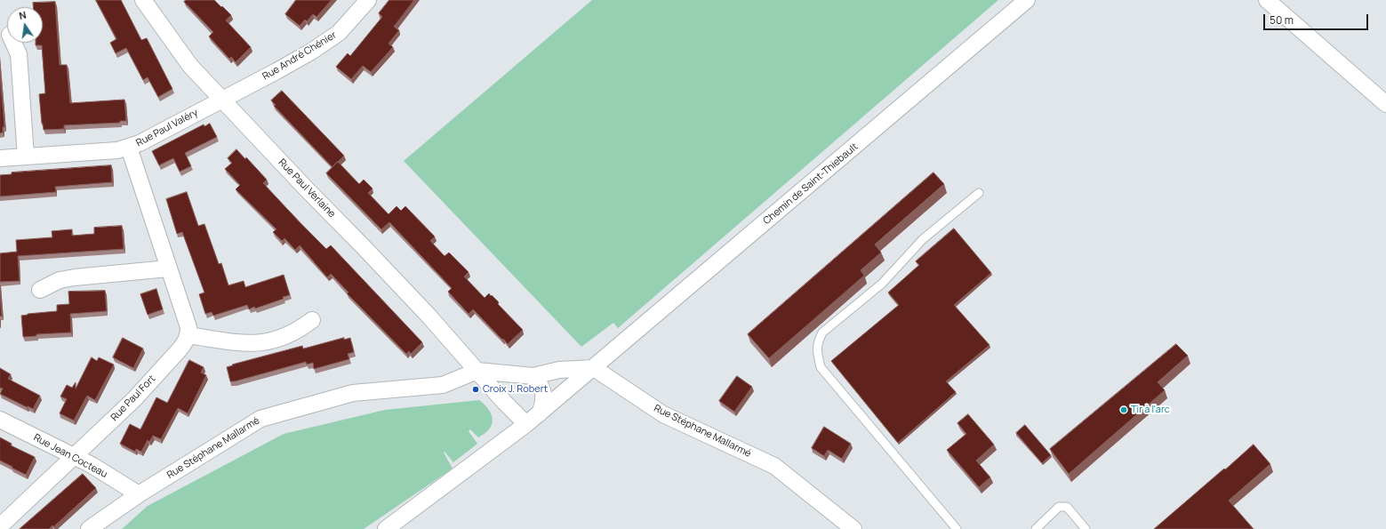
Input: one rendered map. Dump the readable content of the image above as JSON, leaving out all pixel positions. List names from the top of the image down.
{
  "streets": {
    "street": [
      "Rue André Chénier",
      "Rue Paul Valéry",
      "Chemin de Saint-Thiebault",
      "Rue Paul Verlaine",
      "Rue Paul Fort",
      "Rue Stéphane Mallarmé",
      "Rue Jean Cocteau"
    ]
  },
  "crossings": [
    ["Rue André Chénier", "Rue Paul Valéry"],
    ["Rue André Chénier", "Rue Paul Verlaine"],
    ["Rue Paul Valéry", "Rue Paul Verlaine"],
    ["Chemin de Saint-Thiebault", "Rue Paul Verlaine"],
    ["Chemin de Saint-Thiebault", "Rue Stéphane Mallarmé"],
    ["Rue Paul Verlaine", "Rue Stéphane Mallarmé"],
    ["Rue Paul Fort", "Rue Jean Cocteau"],
    ["Rue Stéphane Mallarmé", "Rue Jean Cocteau"]
  ],
  "places": ["Croix J. Robert", "Tir à l'arc"],
  "scale_bar": "50 m",
  "north": "top"
}
